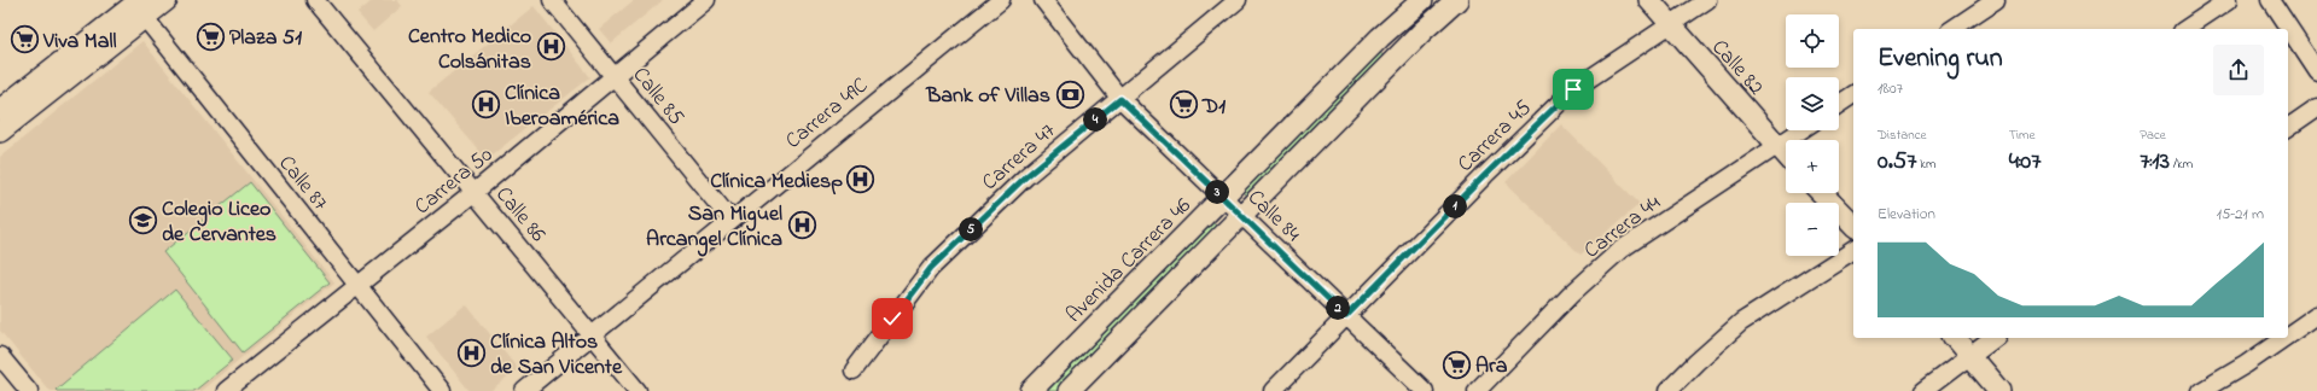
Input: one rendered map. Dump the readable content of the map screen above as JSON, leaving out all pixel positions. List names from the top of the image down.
{
  "streets": {
    "main road": ["Calle 82", "Avenida Carrera 46"],
    "street": [
      "Calle 85",
      "Carrera 49C",
      "Carrera 45",
      "Carrera 47",
      "Carrera 50",
      "Calle 87",
      "Calle 86",
      "Calle 84",
      "Carrera 44"
    ]
  },
  "crossings": [
    ["Calle 82", "Carrera 45"],
    ["Calle 82", "Carrera 44"],
    ["Calle 85", "Carrera 49C"],
    ["Calle 85", "Carrera 50"],
    ["Carrera 49C", "Calle 86"],
    ["Carrera 45", "Calle 84"],
    ["Carrera 47", "Calle 84"],
    ["Carrera 50", "Calle 87"],
    ["Carrera 50", "Calle 86"],
    ["Calle 84", "Avenida Carrera 46"]
  ],
  "places": {
    "supermarket": [
      "Plaza 51",
      "Viva Mall",
      "D1",
      "Ara"
    ],
    "hospital": [
      "Centro Medico Colsánitas",
      "Clínica Iberoamérica",
      "Clínica Mediesp",
      "San Miguel Arcangel Clínica",
      "Clínica Altos de San Vicente"
    ],
    "bank": ["Bank of Villas"],
    "school or university": ["Colegio Liceo de Cervantes"]
  },
  "page": {
    "map_buttons": ["+", "−"],
    "heading": ["Evening run", "18:07"],
    "pins": [
      "4",
      "3",
      "1",
      "5",
      "2"
    ],
    "stats": [
      ["Distance", "0.57 km"],
      ["Time", "4:07"],
      ["Pace", "7:13 /km"]
    ],
    "chart": ["Elevation", "15–21 m"]
  }
}
